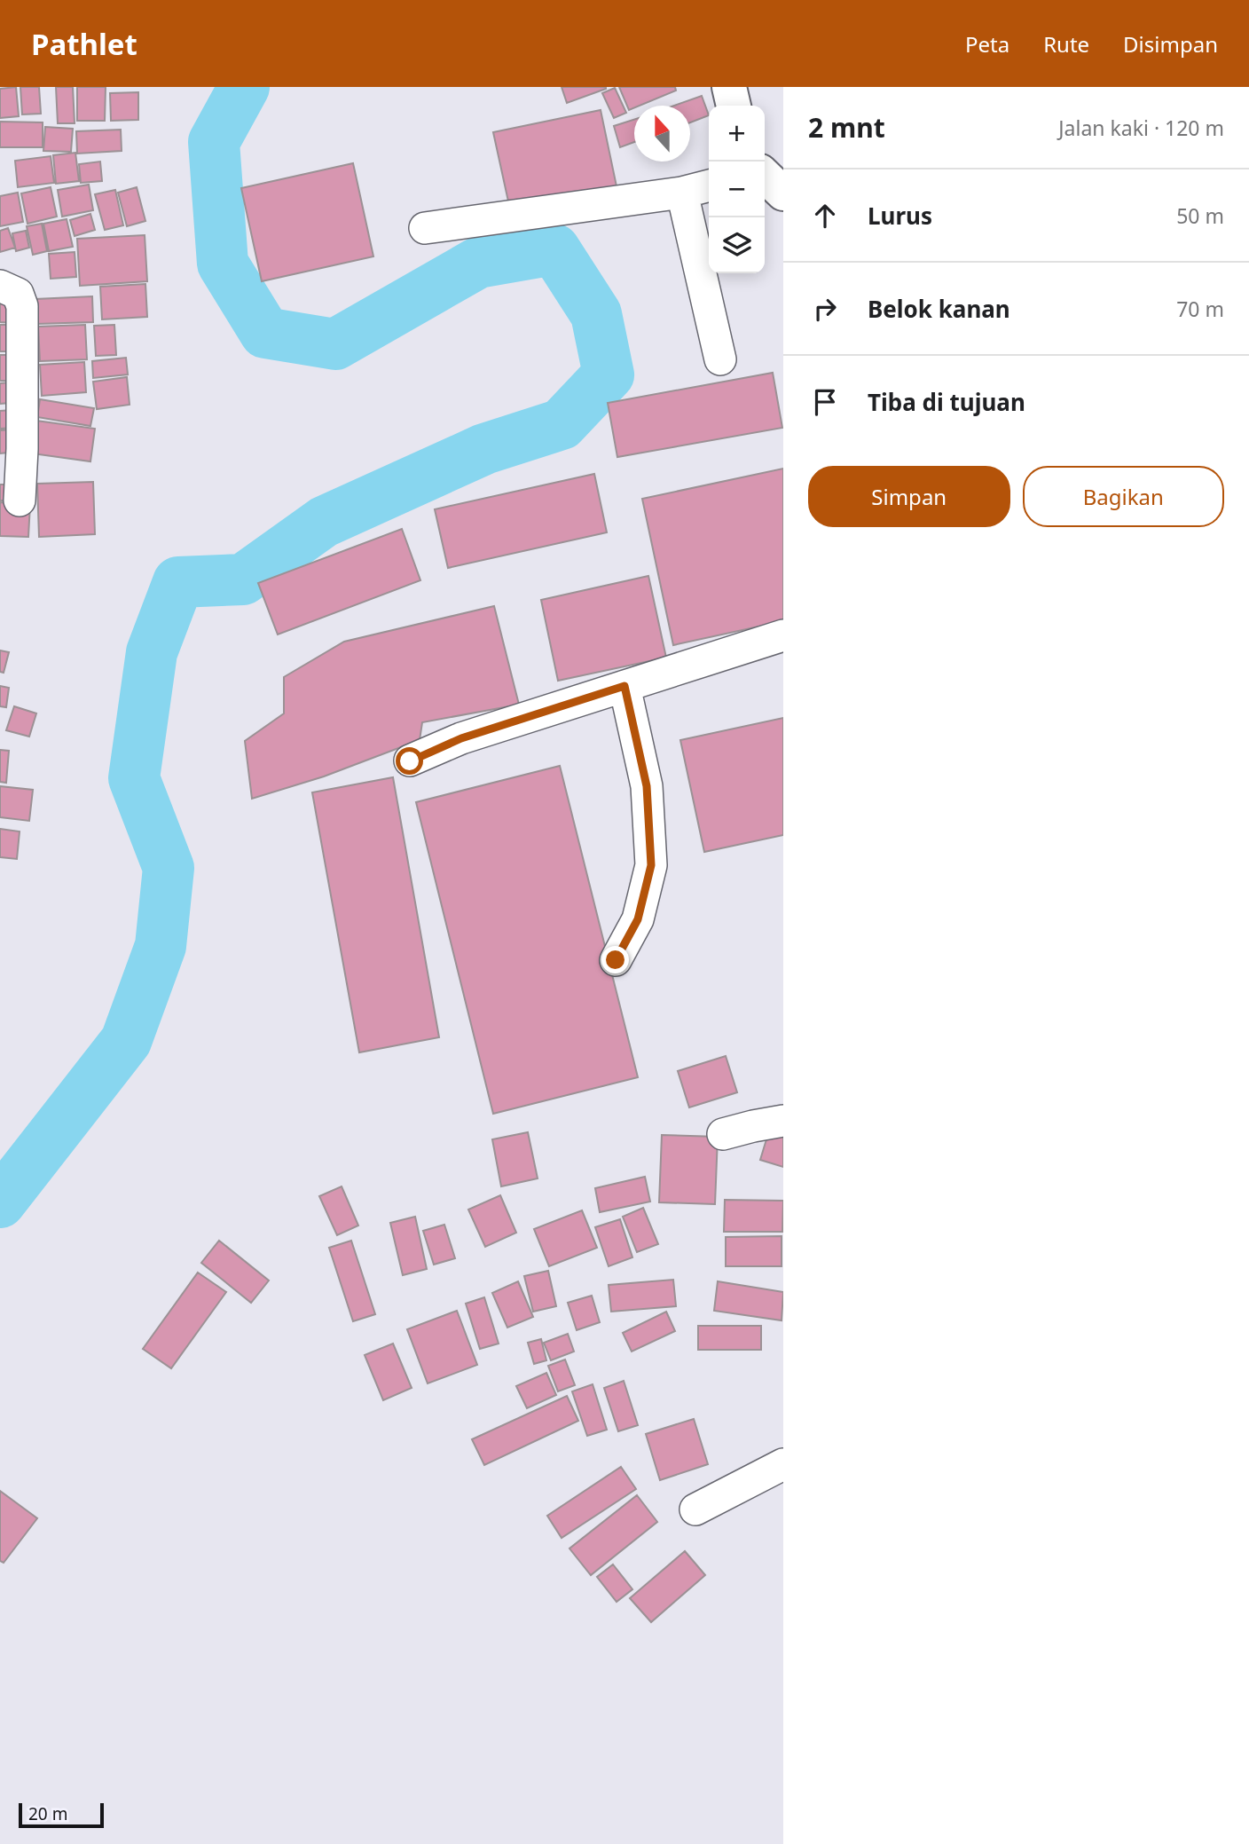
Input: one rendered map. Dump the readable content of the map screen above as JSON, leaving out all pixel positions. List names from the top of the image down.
{
  "scale_bar": "20 m",
  "north": "top",
  "page": {
    "header": "Pathlet",
    "nav": ["Peta", "Rute", "Disimpan"],
    "heading": ["2 mnt", "Jalan kaki · 120 m"],
    "map_buttons": ["+", "−"],
    "list": [
      ["Lurus", "50 m"],
      ["Belok kanan", "70 m"],
      "Tiba di tujuan"
    ],
    "buttons": ["Simpan", "Bagikan"],
    "scale": "20 m"
  }
}
